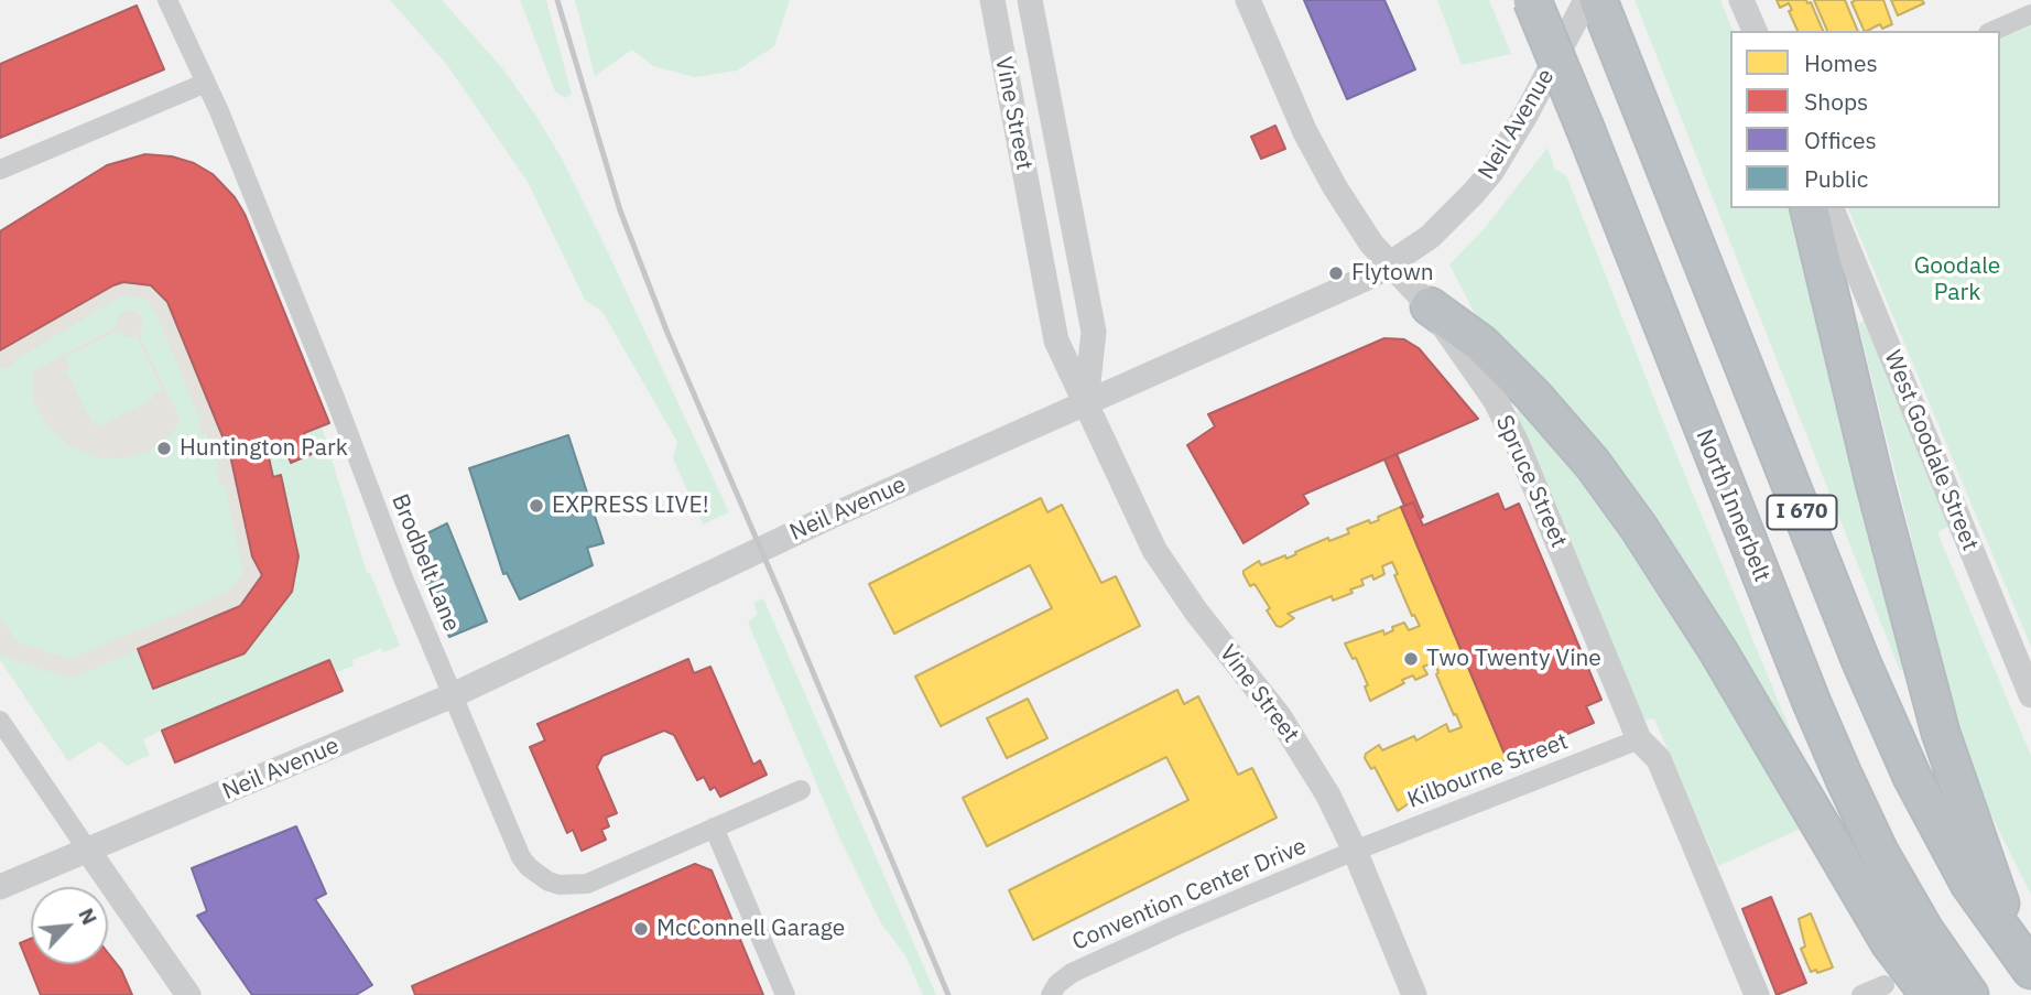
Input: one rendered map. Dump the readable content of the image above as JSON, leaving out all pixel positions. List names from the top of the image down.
{
  "streets": {
    "highway": ["North Innerbelt", "I 670"],
    "street": [
      "Vine Street",
      "Neil Avenue",
      "West Goodale Street",
      "Spruce Street",
      "Brodbelt Lane",
      "Kilbourne Street",
      "Convention Center Drive"
    ]
  },
  "crossings": [
    ["Vine Street", "Neil Avenue"],
    ["Vine Street", "Kilbourne Street"],
    ["Vine Street", "Convention Center Drive"],
    ["Neil Avenue", "Spruce Street"],
    ["Neil Avenue", "Brodbelt Lane"],
    ["Spruce Street", "Kilbourne Street"],
    ["Kilbourne Street", "Convention Center Drive"]
  ],
  "parks": ["Goodale Park"],
  "places": [
    "Flytown",
    "Huntington Park",
    "EXPRESS LIVE!",
    "Two Twenty Vine",
    "McConnell Garage"
  ],
  "legend": [
    "Homes",
    "Shops",
    "Offices",
    "Public"
  ],
  "north": "top right"
}
